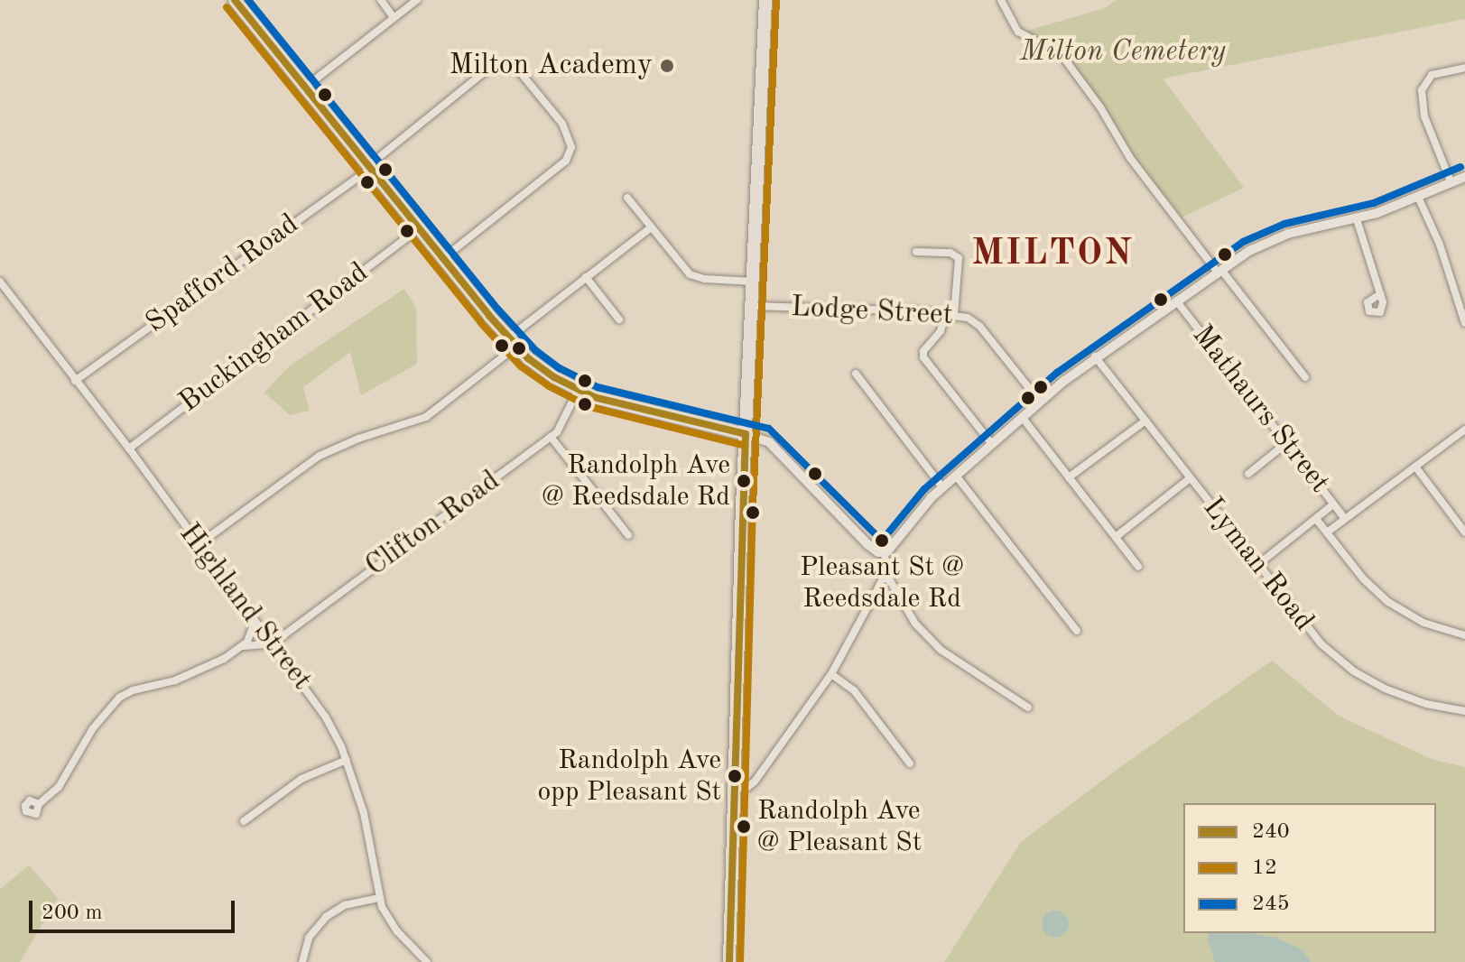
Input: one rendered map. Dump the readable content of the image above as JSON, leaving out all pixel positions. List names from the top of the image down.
{
  "streets": {
    "street": [
      "Spafford Road",
      "Lodge Street",
      "Buckingham Road",
      "Mathaurs Street",
      "Clifton Road",
      "Lyman Road",
      "Highland Street"
    ]
  },
  "crossings": [
    ["Spafford Road", "Highland Street"],
    ["Buckingham Road", "Highland Street"],
    ["Clifton Road", "Highland Street"]
  ],
  "districts": ["MILTON"],
  "parks": ["Milton Cemetery"],
  "places": [
    "Milton Academy",
    "Randolph Ave @ Reedsdale Rd",
    "Pleasant St @ Reedsdale Rd",
    "Randolph Ave opp Pleasant St",
    "Randolph Ave @ Pleasant St"
  ],
  "lines": ["transit line 240", "transit line 245", "transit line 12"],
  "legend": ["240", "12", "245"],
  "scale_bar": "200 m"
}
